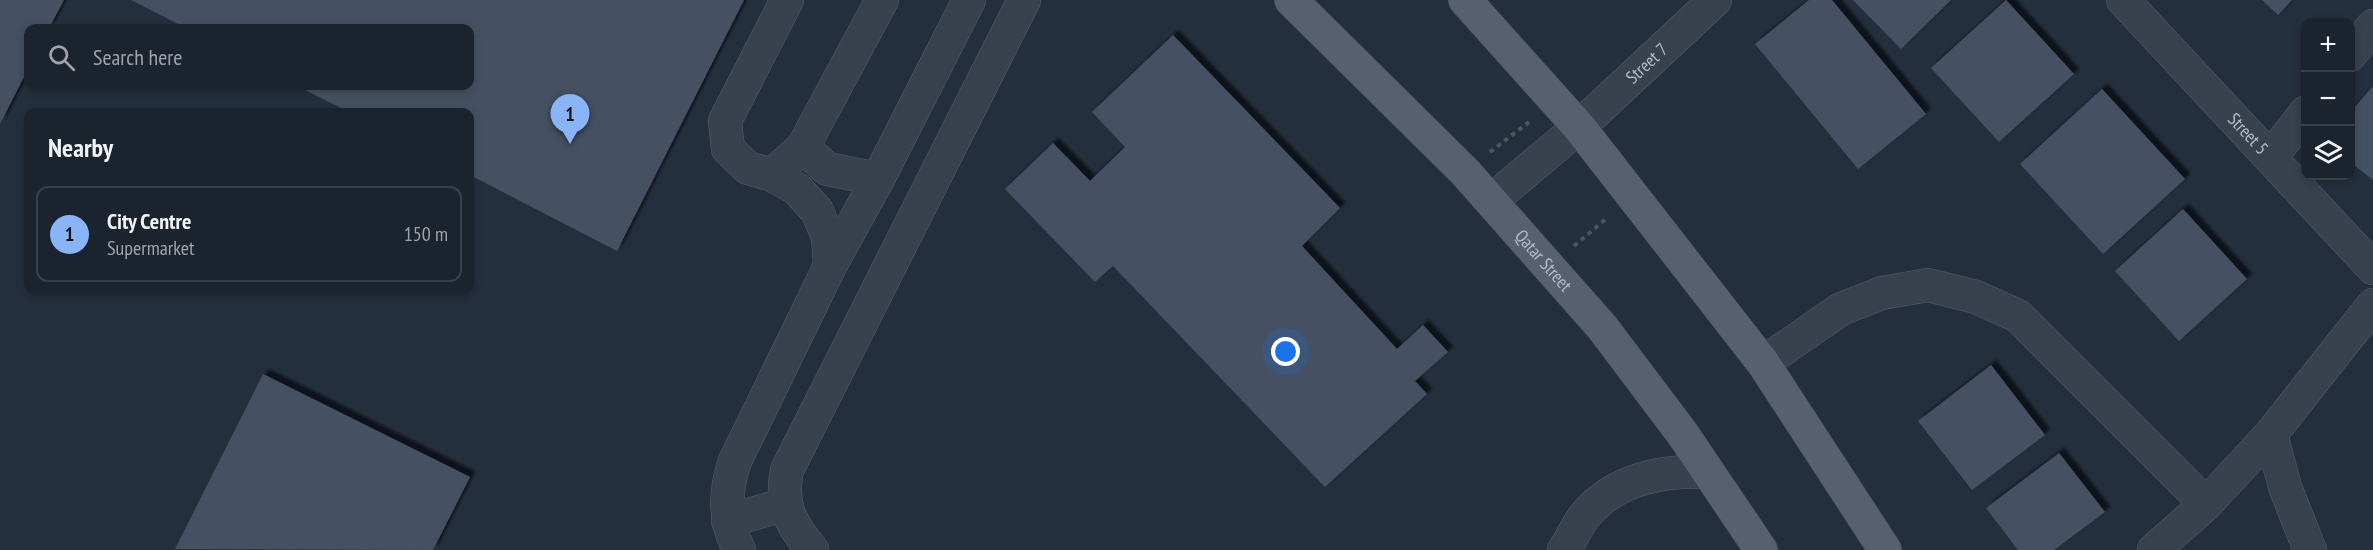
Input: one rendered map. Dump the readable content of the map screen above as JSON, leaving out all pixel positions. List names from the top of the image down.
{
  "streets": {
    "main road": ["Qatar Street"],
    "street": ["Street 7", "Street 5"]
  },
  "crossings": [
    ["Street 7", "Qatar Street"]
  ],
  "page": {
    "map_buttons": ["+", "−"],
    "search": "Search here",
    "pins": "1",
    "heading": "Nearby",
    "list": [
      {
        "mark": "1",
        "name": "City Centre",
        "note": "Supermarket",
        "value": "150 m"
      }
    ]
  }
}
